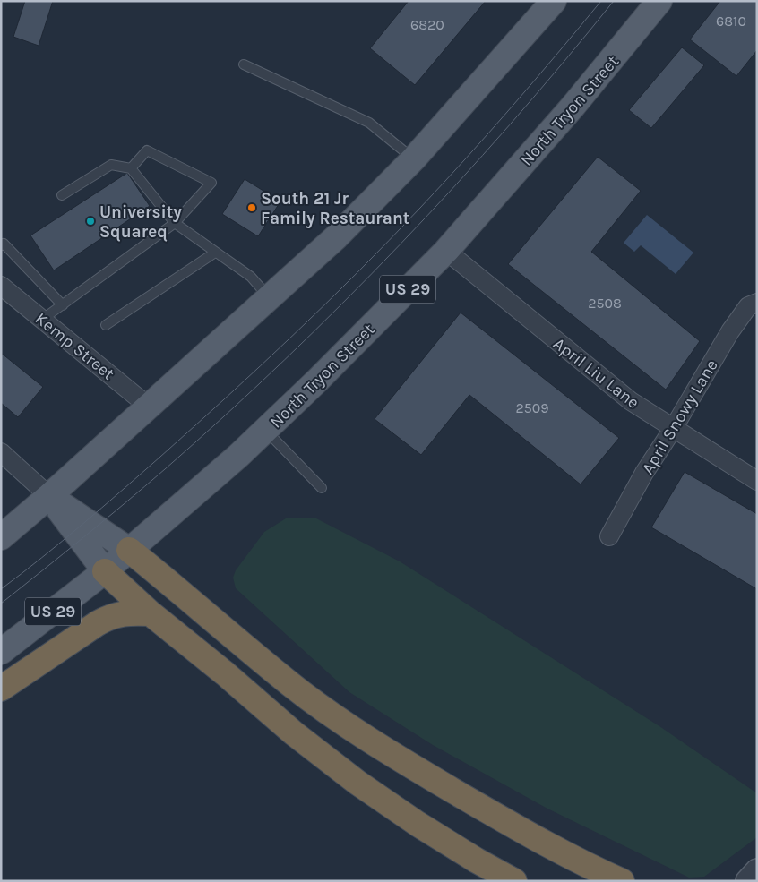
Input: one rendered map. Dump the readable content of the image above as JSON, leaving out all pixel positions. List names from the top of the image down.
{
  "streets": {
    "main road": ["North Tryon Street", "US 29"],
    "street": ["Kemp Street", "April Liu Lane", "April Snowy Lane"]
  },
  "crossings": [
    ["North Tryon Street", "April Liu Lane"],
    ["April Liu Lane", "April Snowy Lane"]
  ],
  "places": ["South 21 Jr Family Restaurant", "University Squareq"],
  "house_numbers": [
    "6810",
    "6820",
    "2508",
    "2509"
  ]
}
